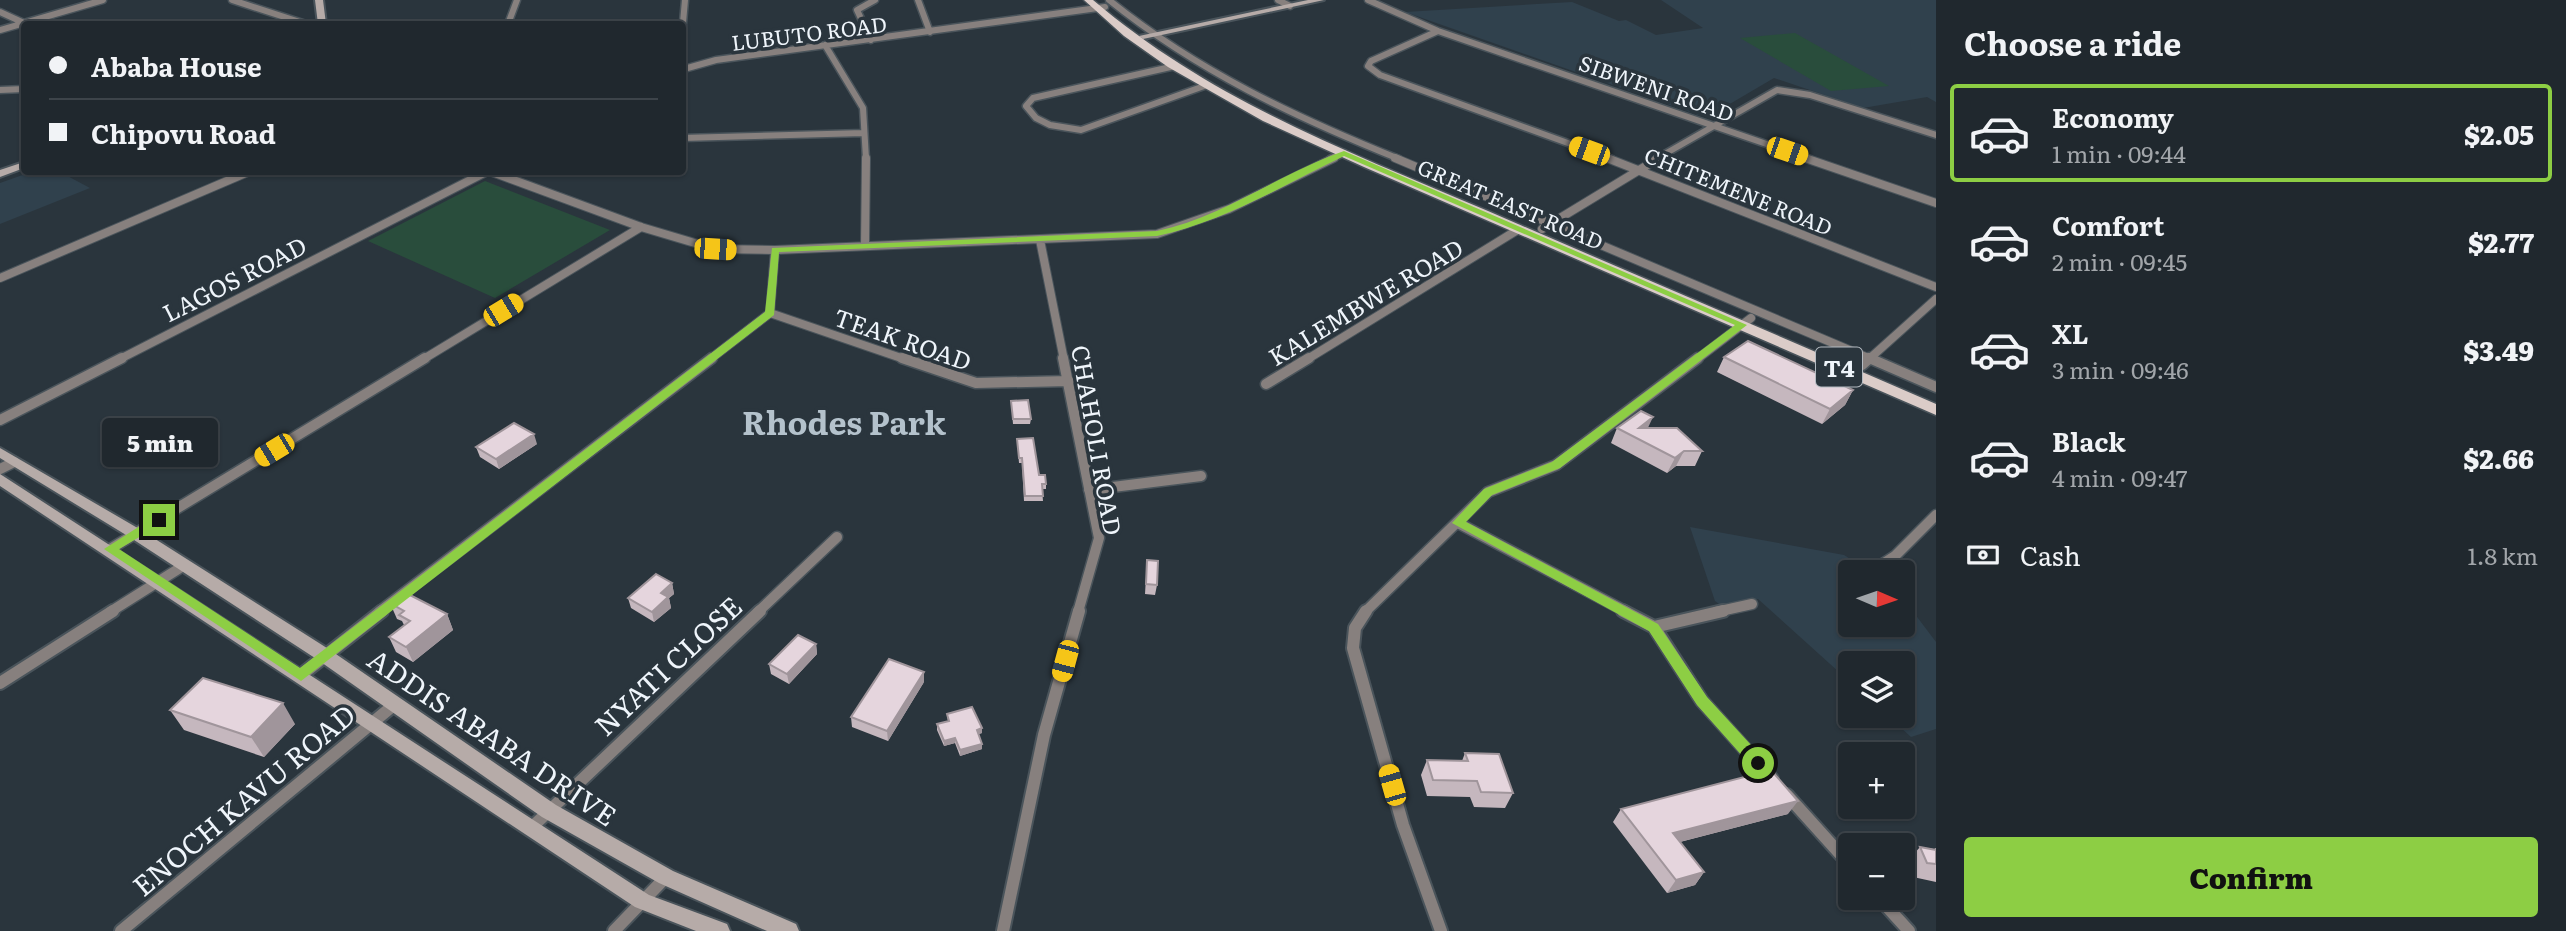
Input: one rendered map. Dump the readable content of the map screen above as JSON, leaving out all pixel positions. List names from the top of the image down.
{
  "streets": {
    "main road": ["GREAT EAST ROAD", "T4", "ADDIS ABABA DRIVE"],
    "street": [
      "LUBUTO ROAD",
      "SIBWENI ROAD",
      "CHITEMENE ROAD",
      "LAGOS ROAD",
      "KALEMBWE ROAD",
      "TEAK ROAD",
      "CHAHOLI ROAD",
      "NYATI CLOSE",
      "ENOCH KAVU ROAD"
    ]
  },
  "crossings": [
    ["LUBUTO ROAD", "GREAT EAST ROAD"],
    ["SIBWENI ROAD", "CHITEMENE ROAD"],
    ["GREAT EAST ROAD", "KALEMBWE ROAD"],
    ["TEAK ROAD", "CHAHOLI ROAD"],
    ["NYATI CLOSE", "ADDIS ABABA DRIVE"],
    ["ADDIS ABABA DRIVE", "ENOCH KAVU ROAD"]
  ],
  "districts": ["Rhodes Park"],
  "north": "right",
  "page": {
    "heading": "Choose a ride",
    "banner": ["Ababa House", "Chipovu Road"],
    "list": [
      {
        "name": "Economy",
        "note": "1 min · 09:44",
        "value": "$2.05"
      },
      {
        "name": "Comfort",
        "note": "2 min · 09:45",
        "value": "$2.77"
      },
      {
        "name": "XL",
        "note": "3 min · 09:46",
        "value": "$3.49"
      },
      {
        "name": "Black",
        "note": "4 min · 09:47",
        "value": "$2.66"
      }
    ],
    "bubble": "5 min",
    "pay": ["Cash", "1.8 km"],
    "map_buttons": ["+", "−"],
    "buttons": "Confirm"
  }
}
